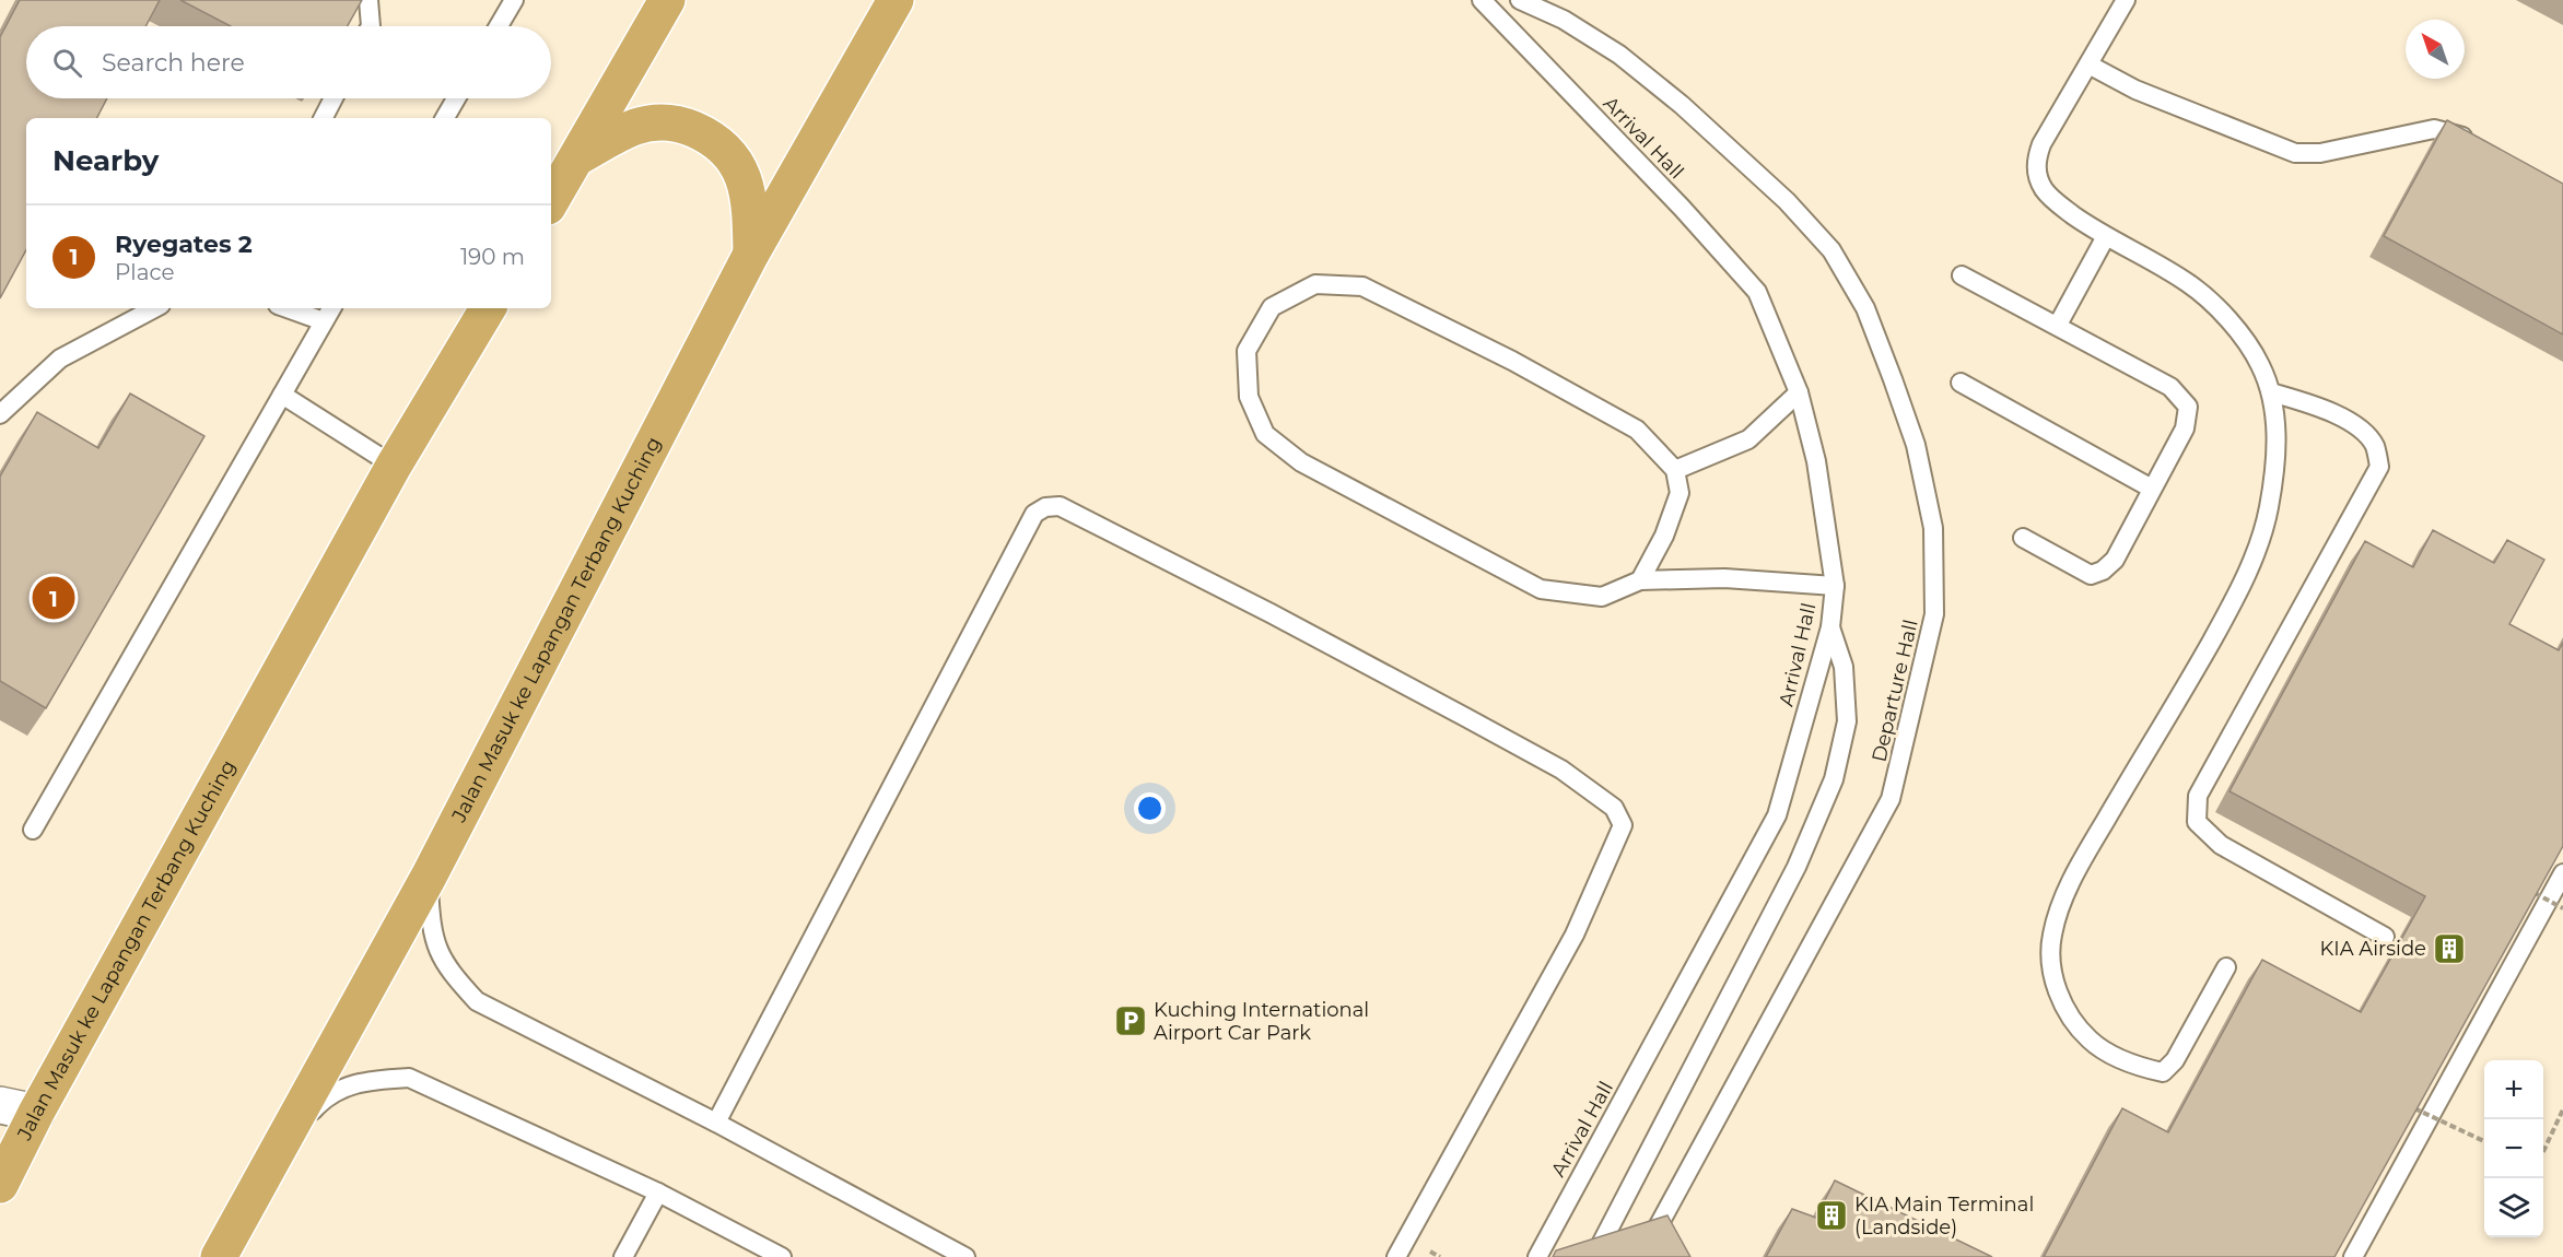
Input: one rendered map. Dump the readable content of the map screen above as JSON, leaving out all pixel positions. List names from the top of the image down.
{
  "streets": {
    "highway": ["Jalan Masuk ke Lapangan Terbang Kuching"],
    "lane": ["Arrival Hall", "Departure Hall"]
  },
  "places": {
    "building": ["KIA Airside", "KIA Main Terminal (Landside)"],
    "parking": ["Kuching International Airport Car Park"]
  },
  "north": "top left",
  "page": {
    "search": "Search here",
    "heading": "Nearby",
    "list": [
      {
        "mark": "1",
        "name": "Ryegates 2",
        "note": "Place",
        "value": "190 m"
      }
    ],
    "pins": "1",
    "map_buttons": ["+", "−"]
  }
}
